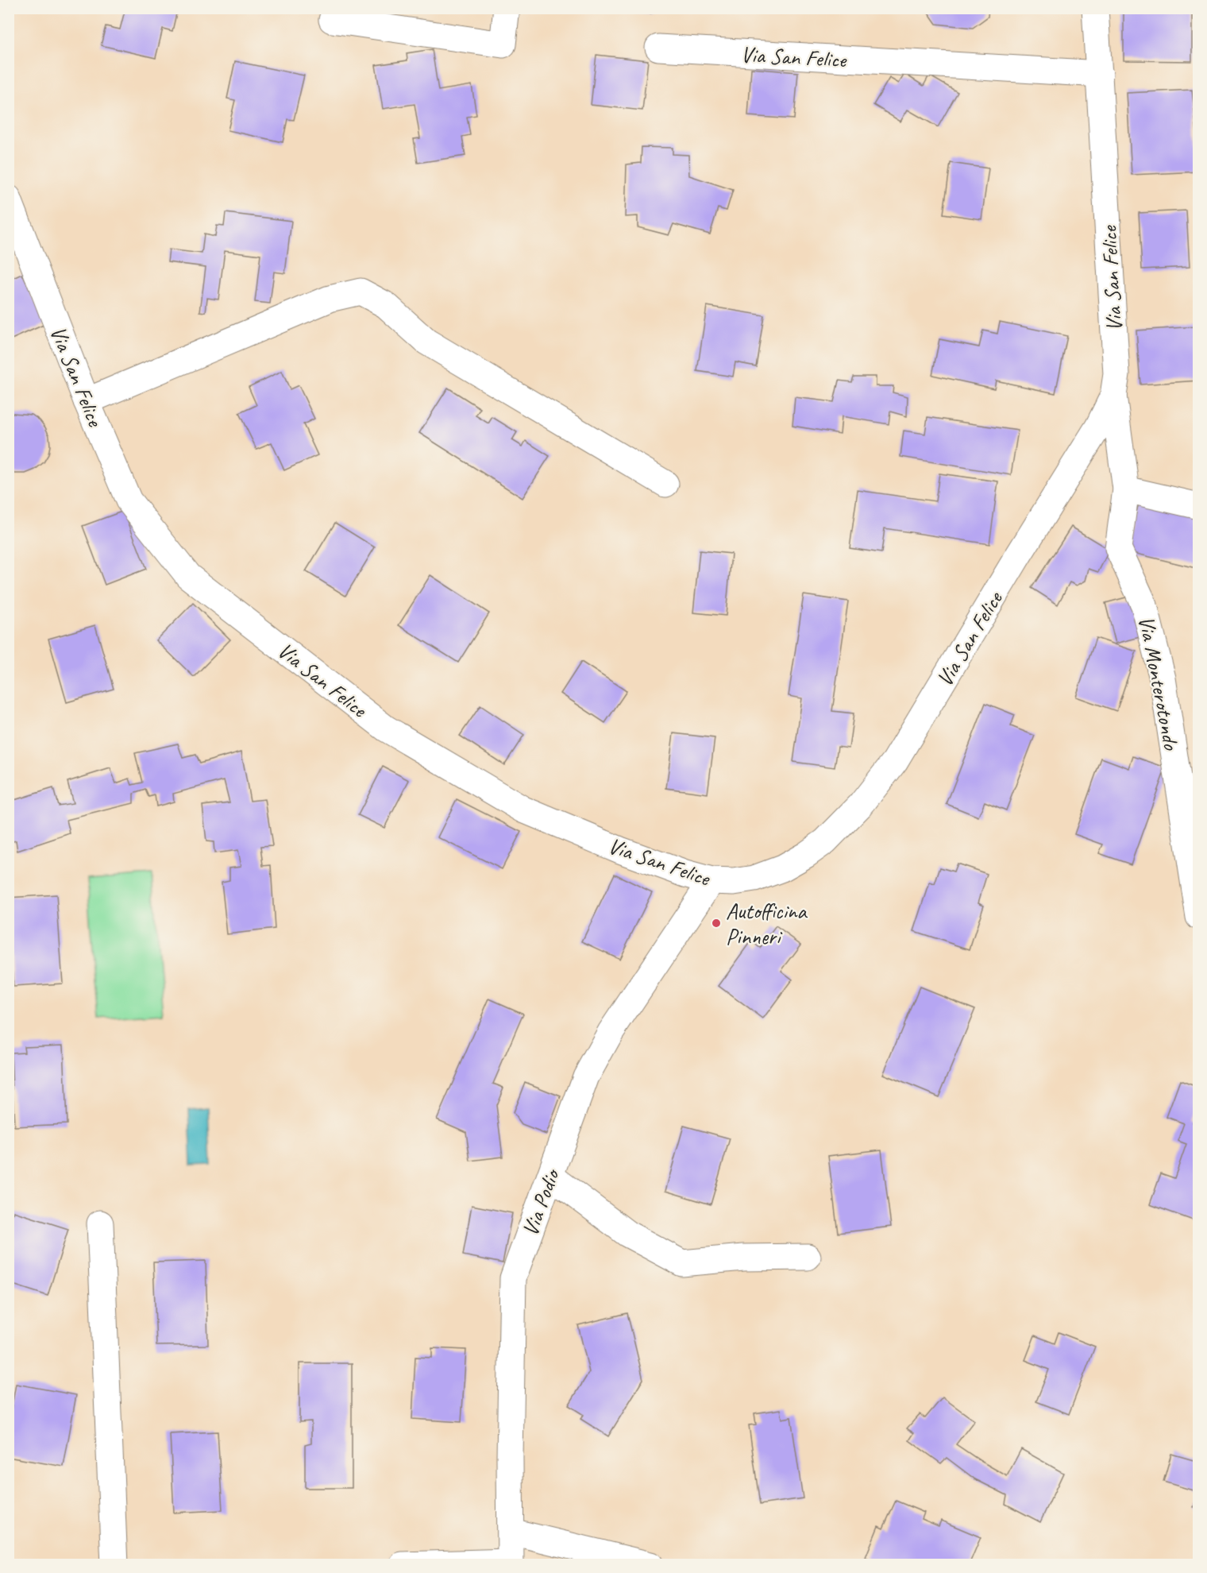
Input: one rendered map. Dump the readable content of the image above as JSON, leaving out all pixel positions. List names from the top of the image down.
{
  "streets": {
    "street": ["Via San Felice", "Via Monterotondo", "Via Podio"]
  },
  "crossings": [
    ["Via San Felice", "Via Monterotondo"],
    ["Via San Felice", "Via Podio"]
  ],
  "places": ["Autofficina Pinneri"]
}
